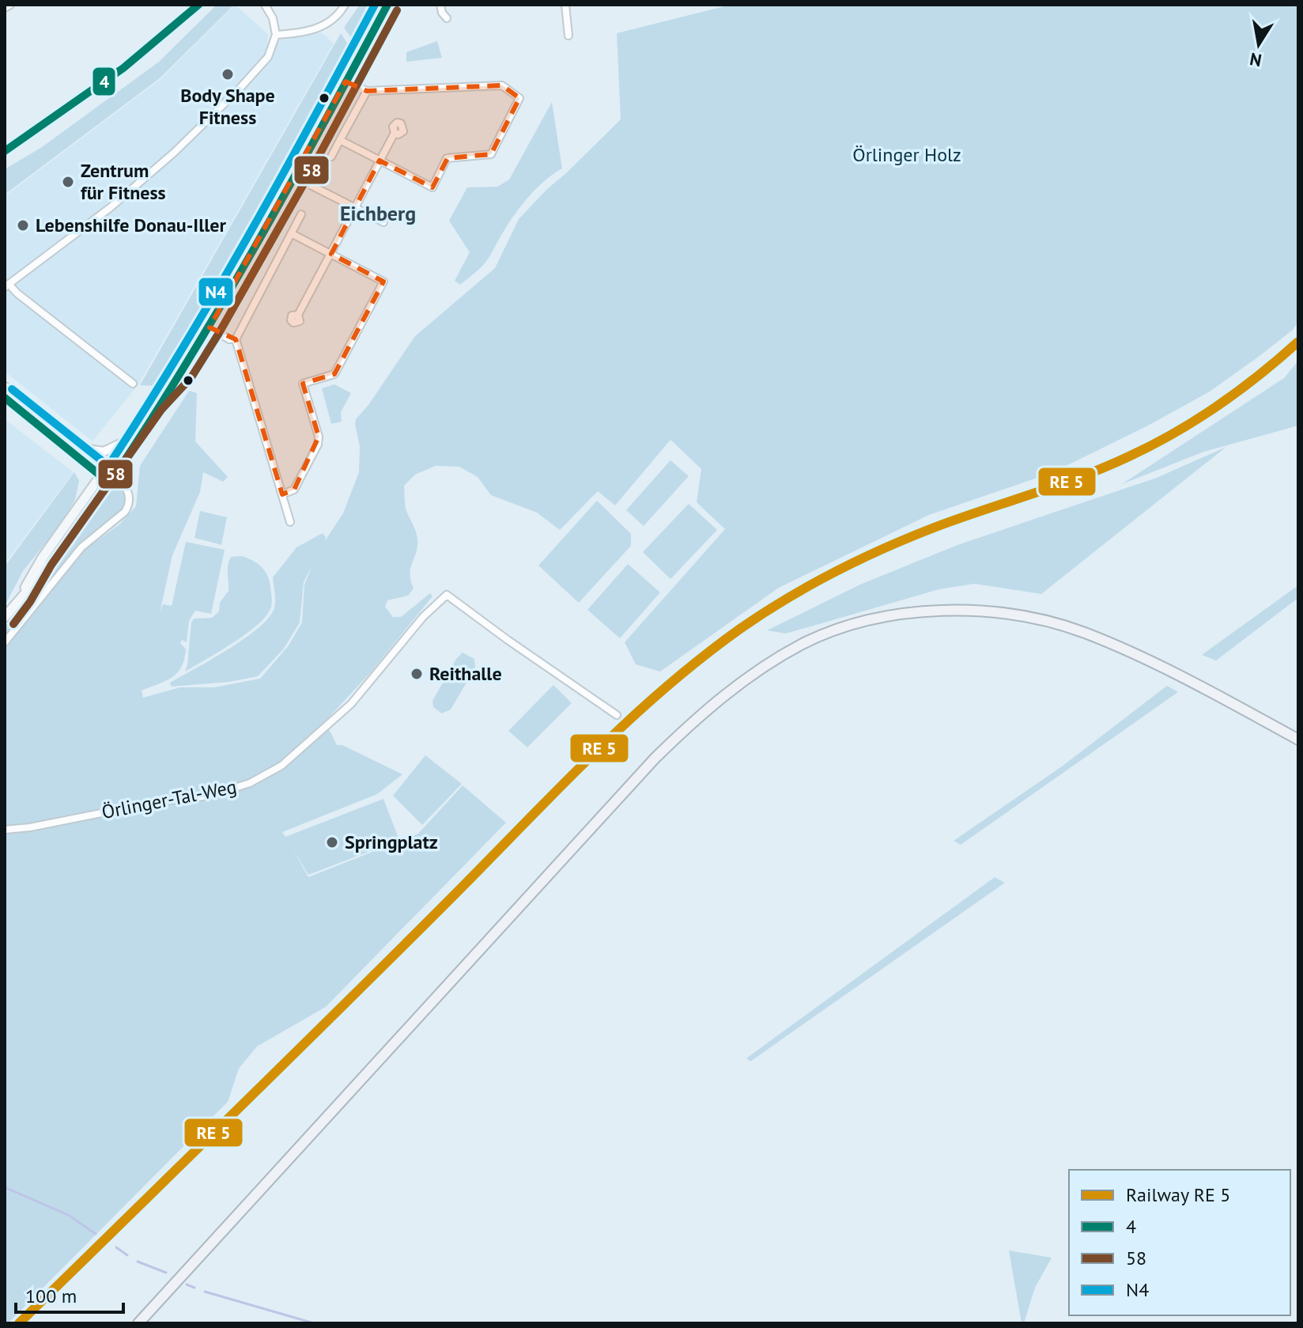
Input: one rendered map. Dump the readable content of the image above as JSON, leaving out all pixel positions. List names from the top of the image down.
{
  "streets": {
    "street": ["Örlinger-Tal-Weg"]
  },
  "districts": ["Eichberg"],
  "parks": ["Örlinger Holz"],
  "places": [
    "Body Shape Fitness",
    "Zentrum für Fitness",
    "Lebenshilfe Donau-Iller",
    "Reithalle",
    "Springplatz"
  ],
  "lines": ["transit line 4", "transit line N4", "transit line 58"],
  "legend": [
    "Railway RE 5",
    "4",
    "58",
    "N4"
  ],
  "scale_bar": "100 m",
  "north": "bottom"
}
